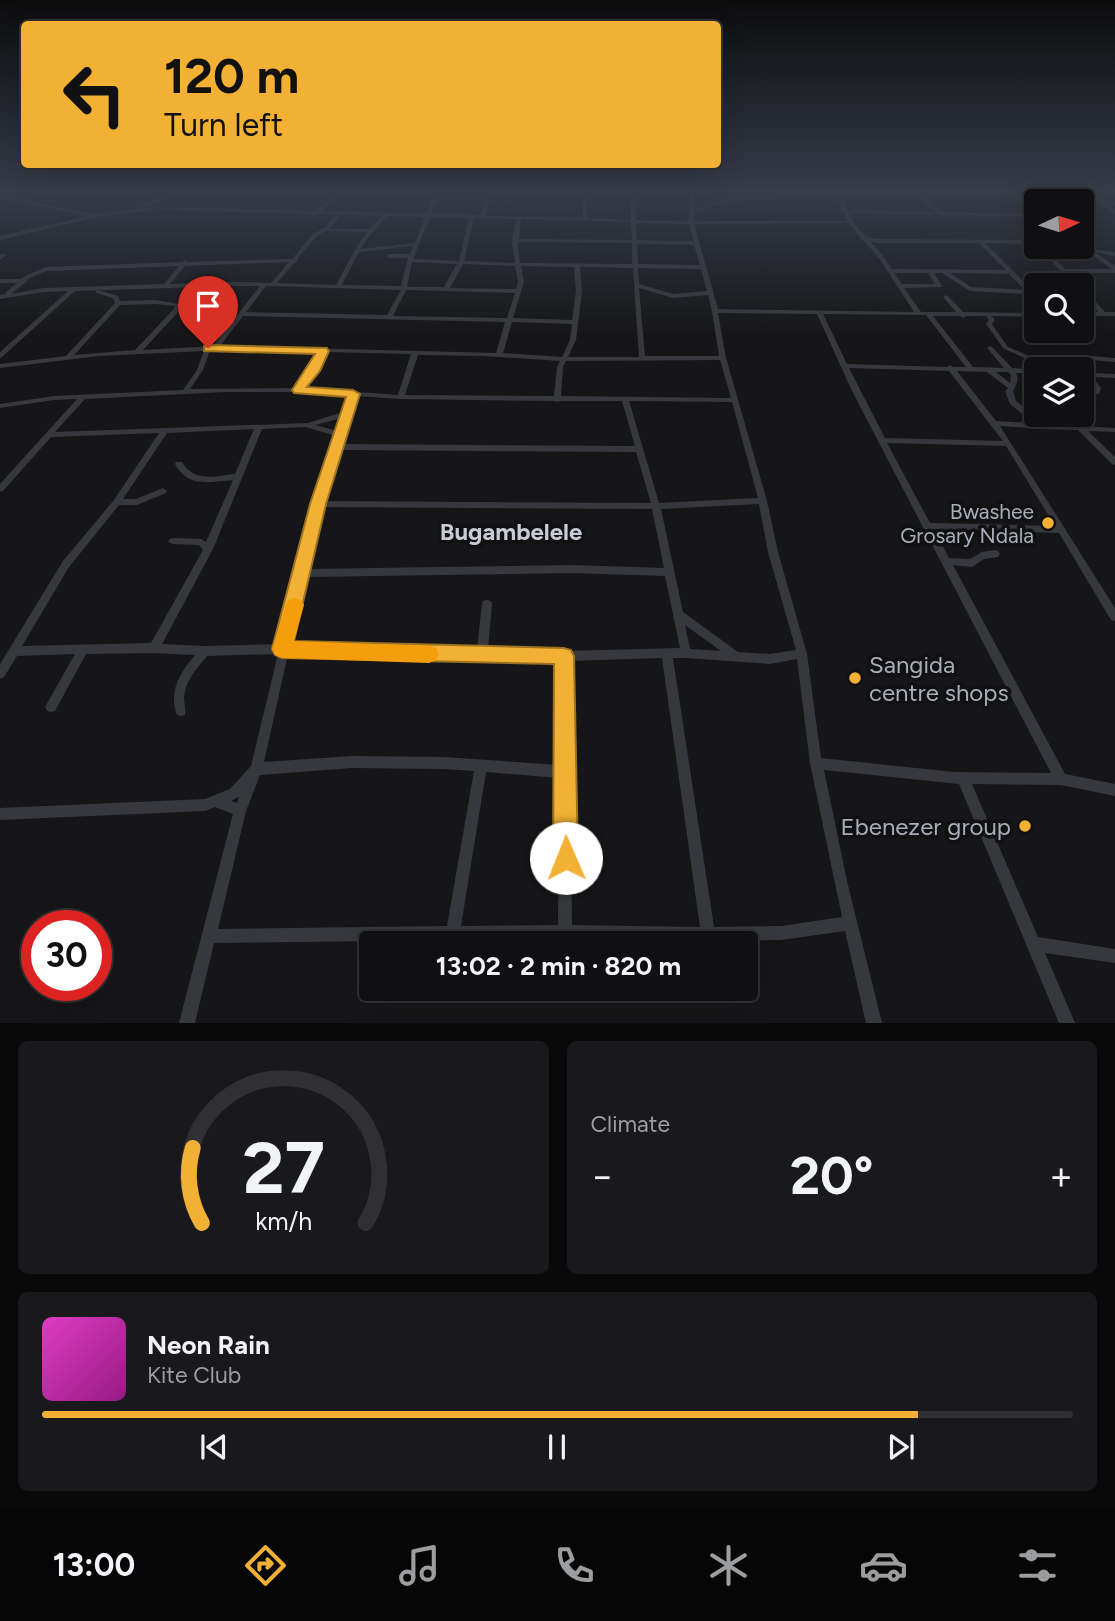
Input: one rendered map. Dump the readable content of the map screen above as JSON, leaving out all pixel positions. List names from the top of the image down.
{
  "districts": ["Bugambelele"],
  "places": ["Bwashee Grosary Ndala", "Sangida centre shops", "Ebenezer group"],
  "north": "right",
  "page": {
    "turn": ["120 m", "Turn left"],
    "limit": "30",
    "trip": "13:02 · 2 min · 820 m",
    "tile": "Climate",
    "heat": ["−", "20°", "+"],
    "song": ["Neon Rain", "Kite Club"],
    "tabs": "13:00",
    "gauge": ["27", "km/h"]
  }
}
